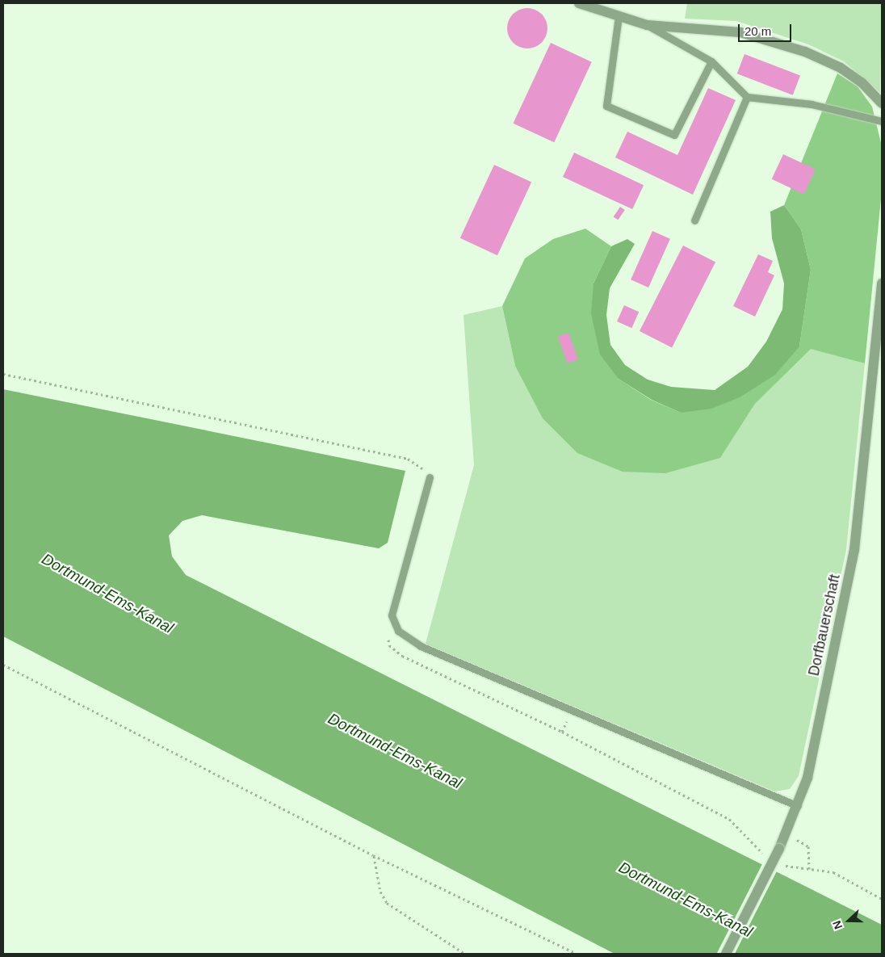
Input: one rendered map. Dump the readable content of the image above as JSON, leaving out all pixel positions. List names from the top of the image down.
{
  "streets": {
    "street": ["Dorfbauerschaft"]
  },
  "water": ["Dortmund-Ems-Kanal"],
  "scale_bar": "20 m",
  "north": "left"
}
